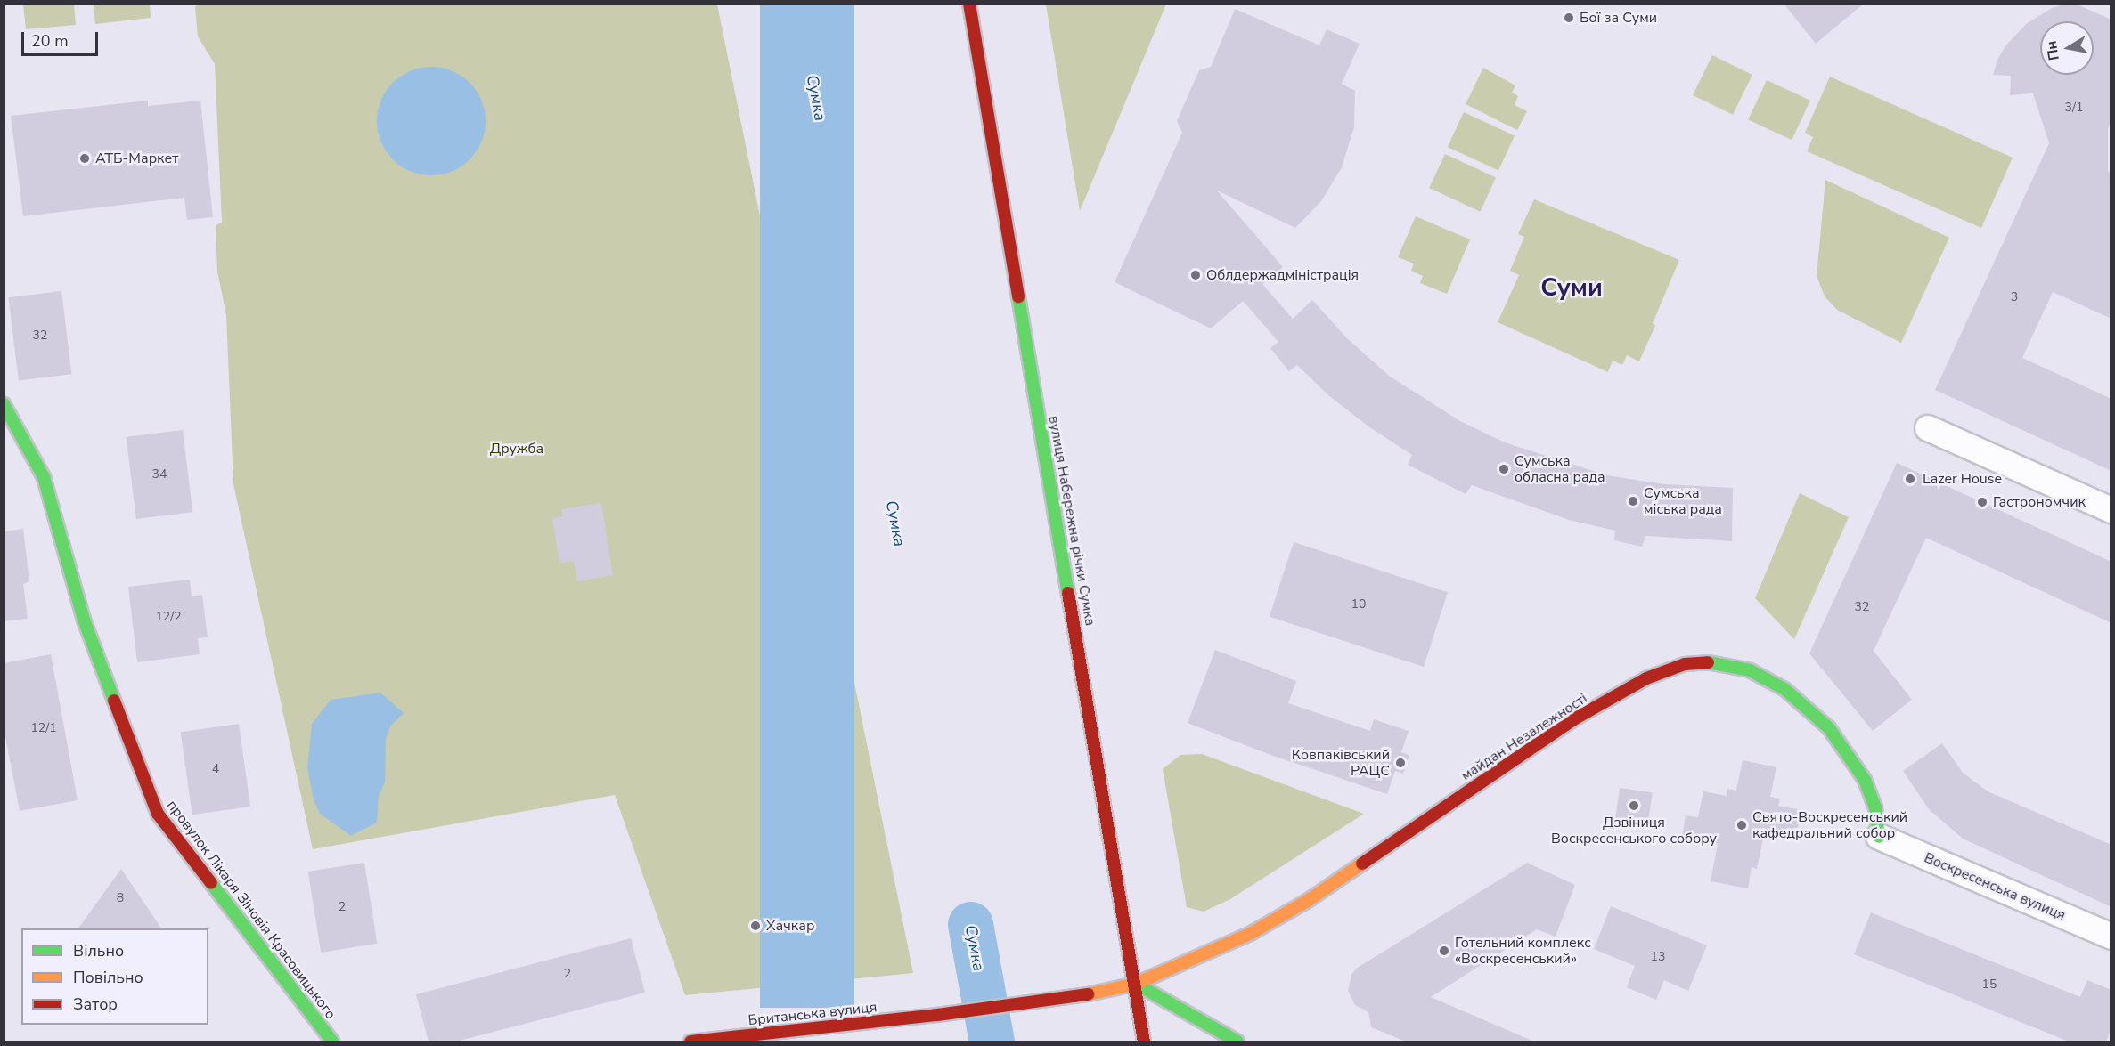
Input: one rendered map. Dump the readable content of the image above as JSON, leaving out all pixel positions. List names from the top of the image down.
{
  "streets": {
    "street": [
      "вулиця Набережна річки Сумка",
      "майдан Незалежності",
      "Воскресенська вулиця",
      "провулок Лікаря Зіновія Красовицького",
      "Британська вулиця"
    ]
  },
  "crossings": [
    ["вулиця Набережна річки Сумка", "майдан Незалежності"],
    ["вулиця Набережна річки Сумка", "Британська вулиця"],
    ["майдан Незалежності", "Воскресенська вулиця"],
    ["майдан Незалежності", "Британська вулиця"]
  ],
  "districts": ["Суми"],
  "water": ["Сумка"],
  "parks": ["Дружба"],
  "places": [
    "Бої за Суми",
    "АТБ-Маркет",
    "Облдержадміністрація",
    "Сумська обласна рада",
    "Lazer House",
    "Сумська міська рада",
    "Гастрономчик",
    "Ковпаківський РАЦС",
    "Дзвіниця Воскресенського собору",
    "Свято-Воскресенський кафедральний собор",
    "Хачкар",
    "Готельний комплекс «Воскресенський»"
  ],
  "house_numbers": [
    "3/1",
    "3",
    "32",
    "34",
    "10",
    "32",
    "12/2",
    "12/1",
    "4",
    "8",
    "2",
    "13",
    "2",
    "15"
  ],
  "legend": ["Вільно", "Повільно", "Затор"],
  "scale_bar": "20 m",
  "north": "left"
}
